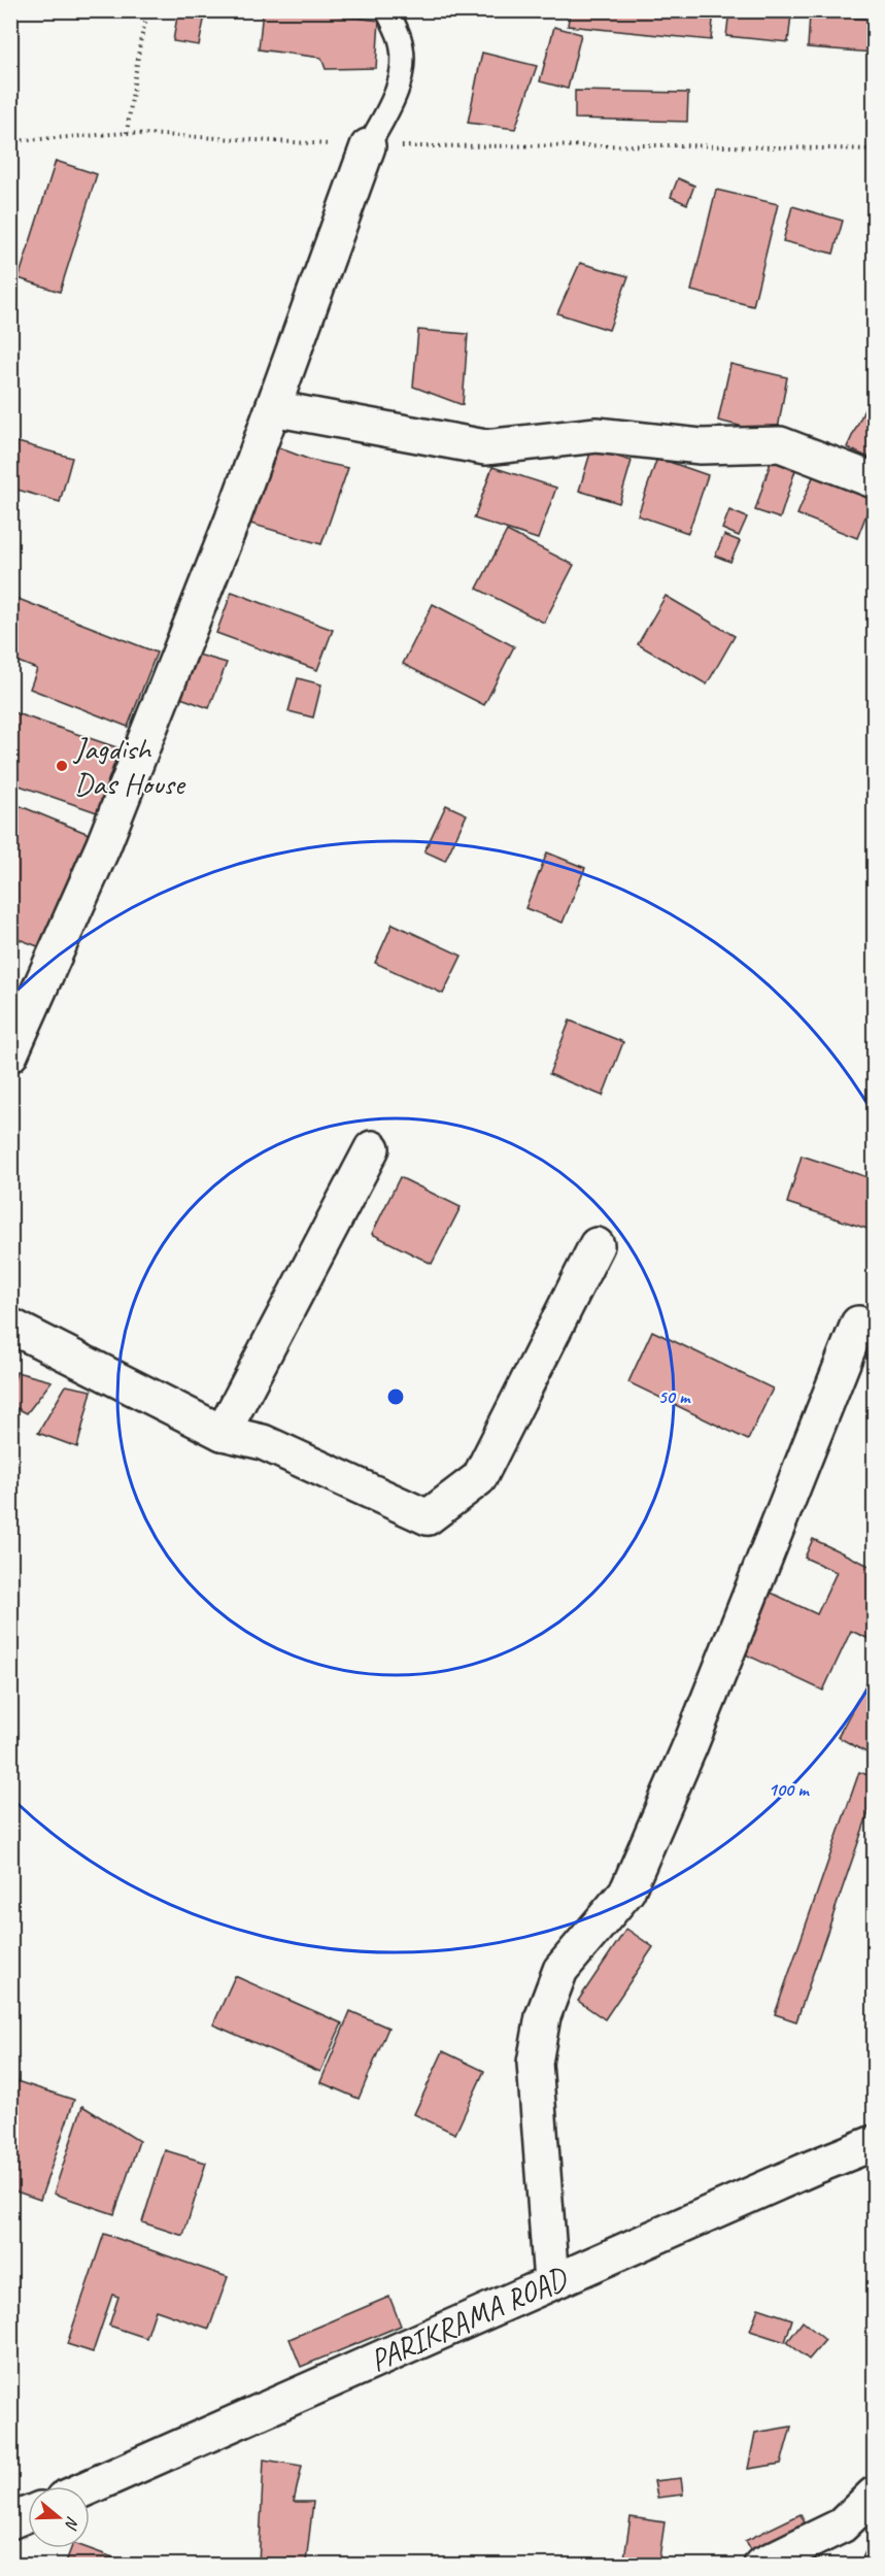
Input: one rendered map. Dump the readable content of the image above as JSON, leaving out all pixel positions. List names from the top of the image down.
{
  "streets": {
    "street": ["PARIKRAMA ROAD"]
  },
  "places": ["Jagdish Das House"],
  "north": "right",
  "rings": ["50 m", "100 m"]
}
